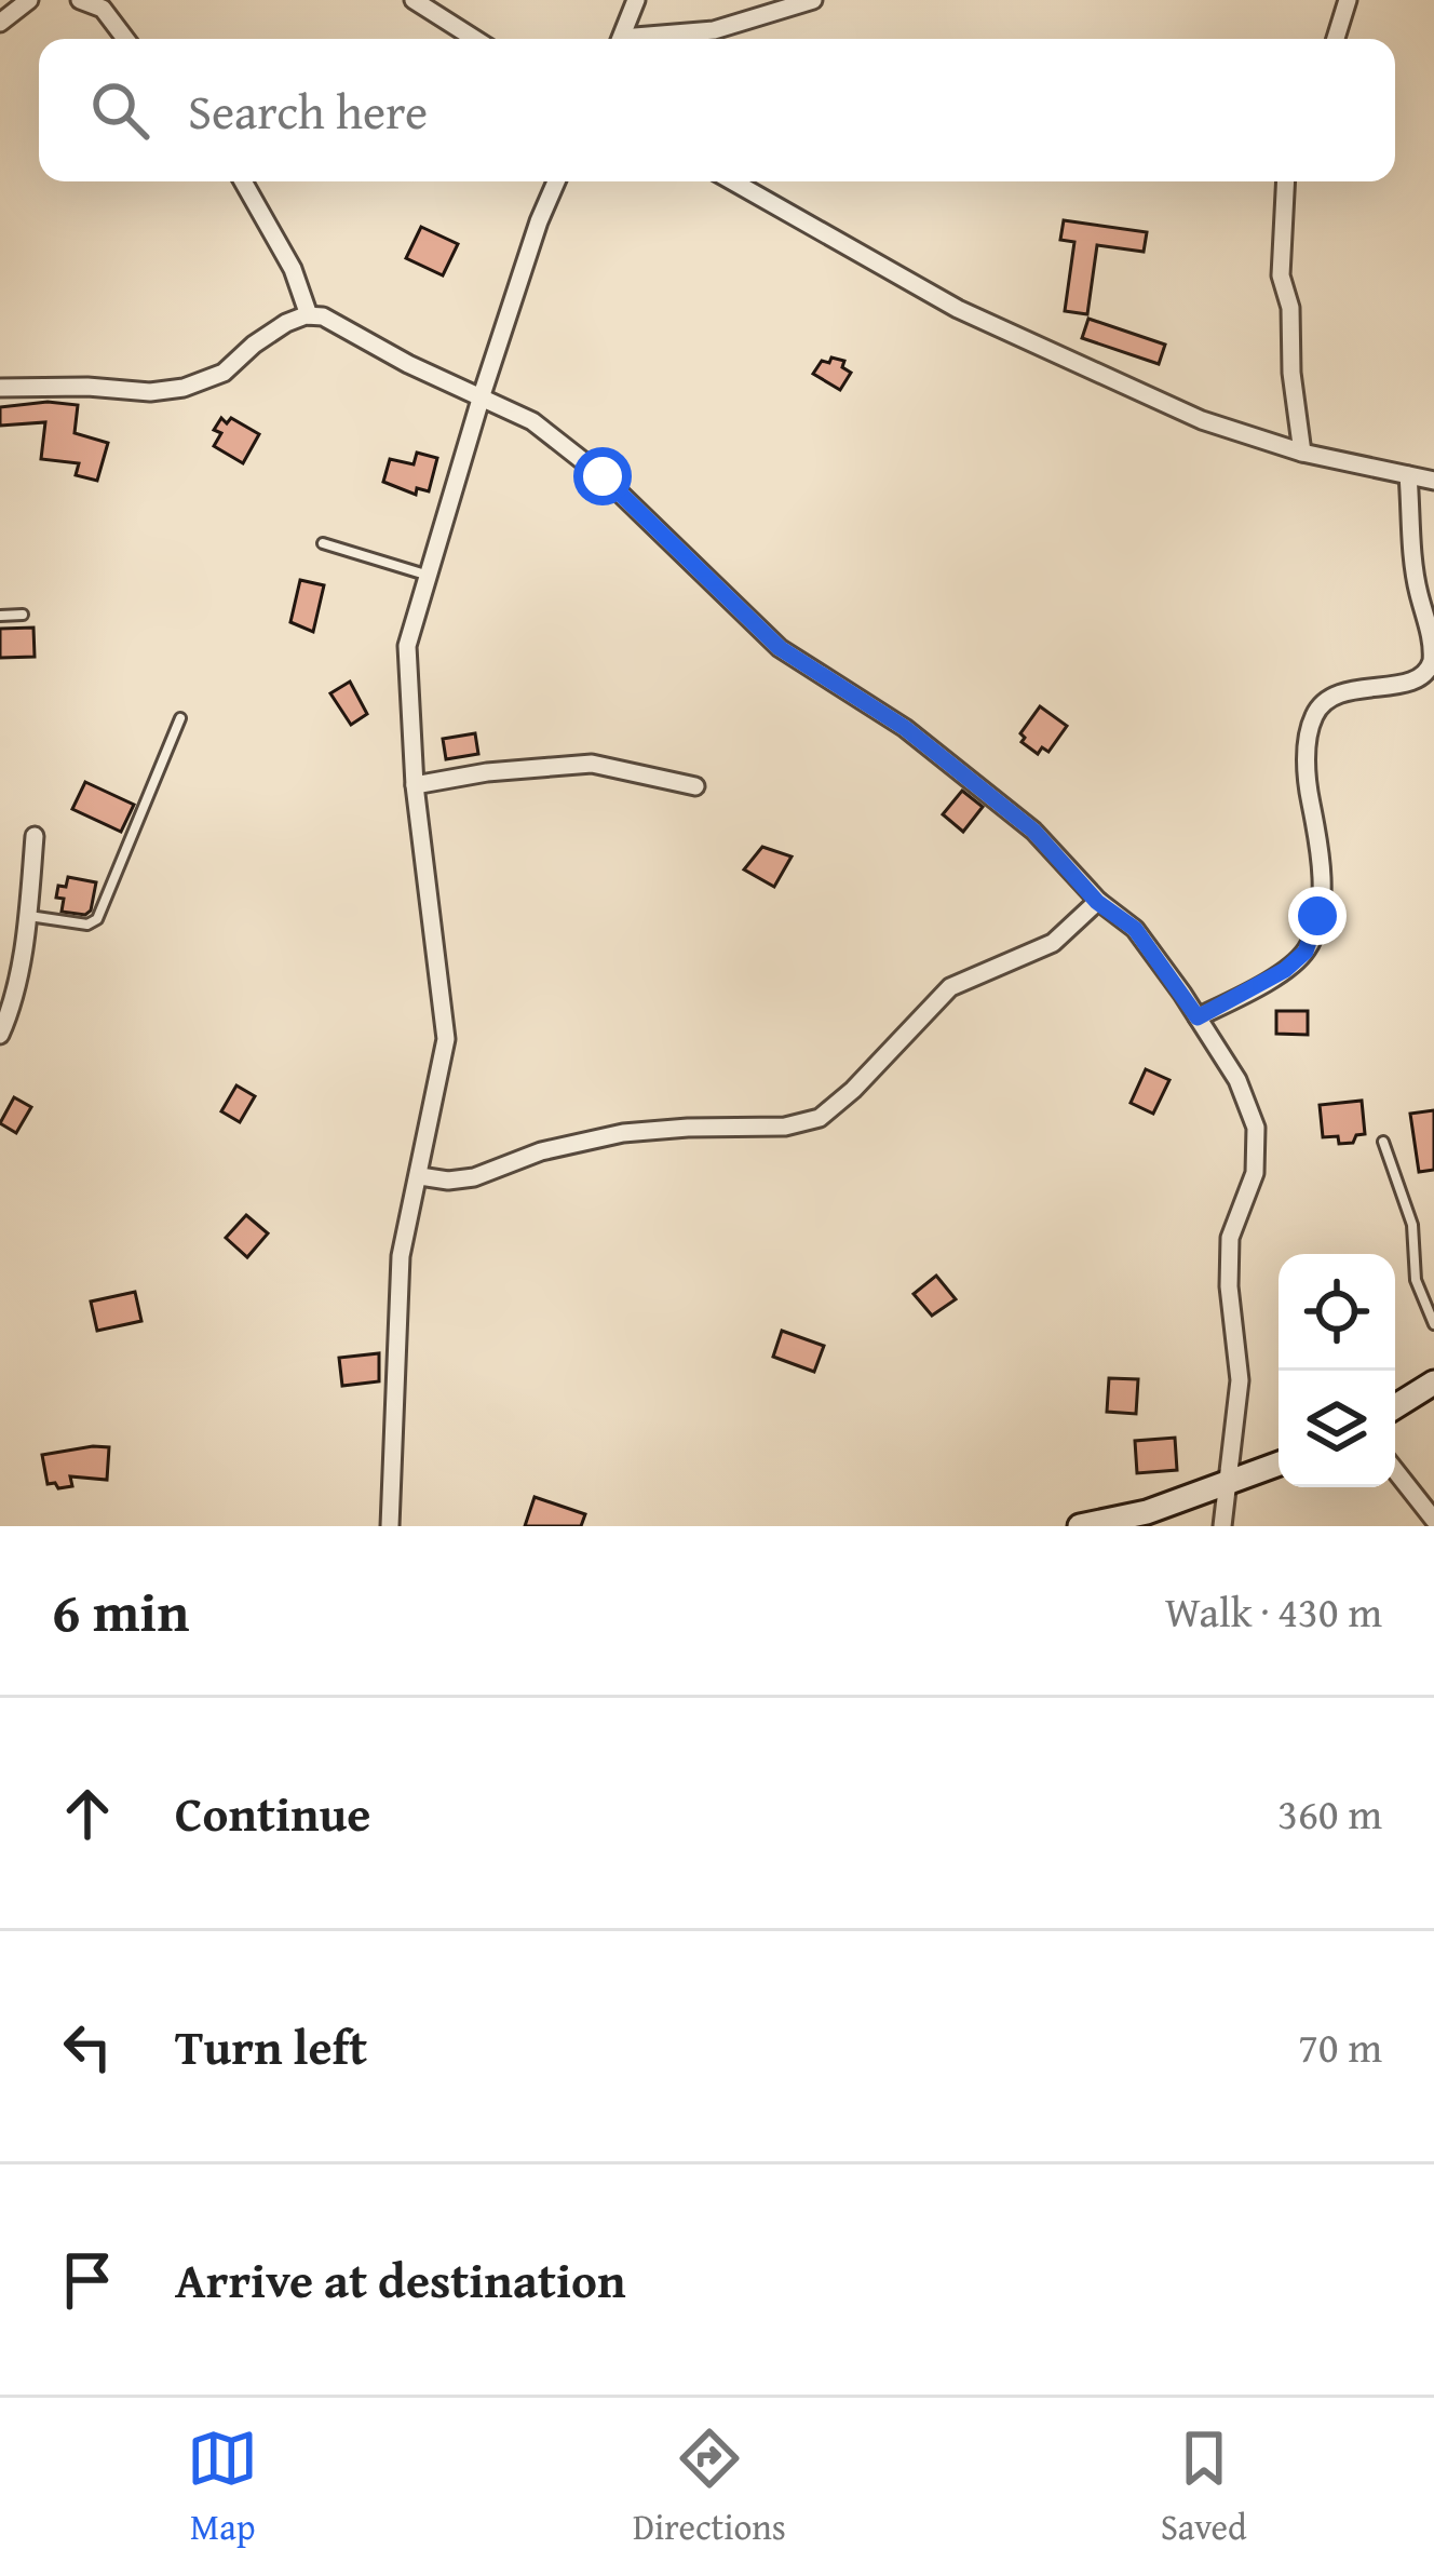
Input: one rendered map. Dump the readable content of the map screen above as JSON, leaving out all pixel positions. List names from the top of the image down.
{
  "page": {
    "search": "Search here",
    "heading": ["6 min", "Walk · 430 m"],
    "list": [
      ["Continue", "360 m"],
      ["Turn left", "70 m"],
      "Arrive at destination"
    ],
    "nav": ["Map", "Directions", "Saved"]
  }
}
